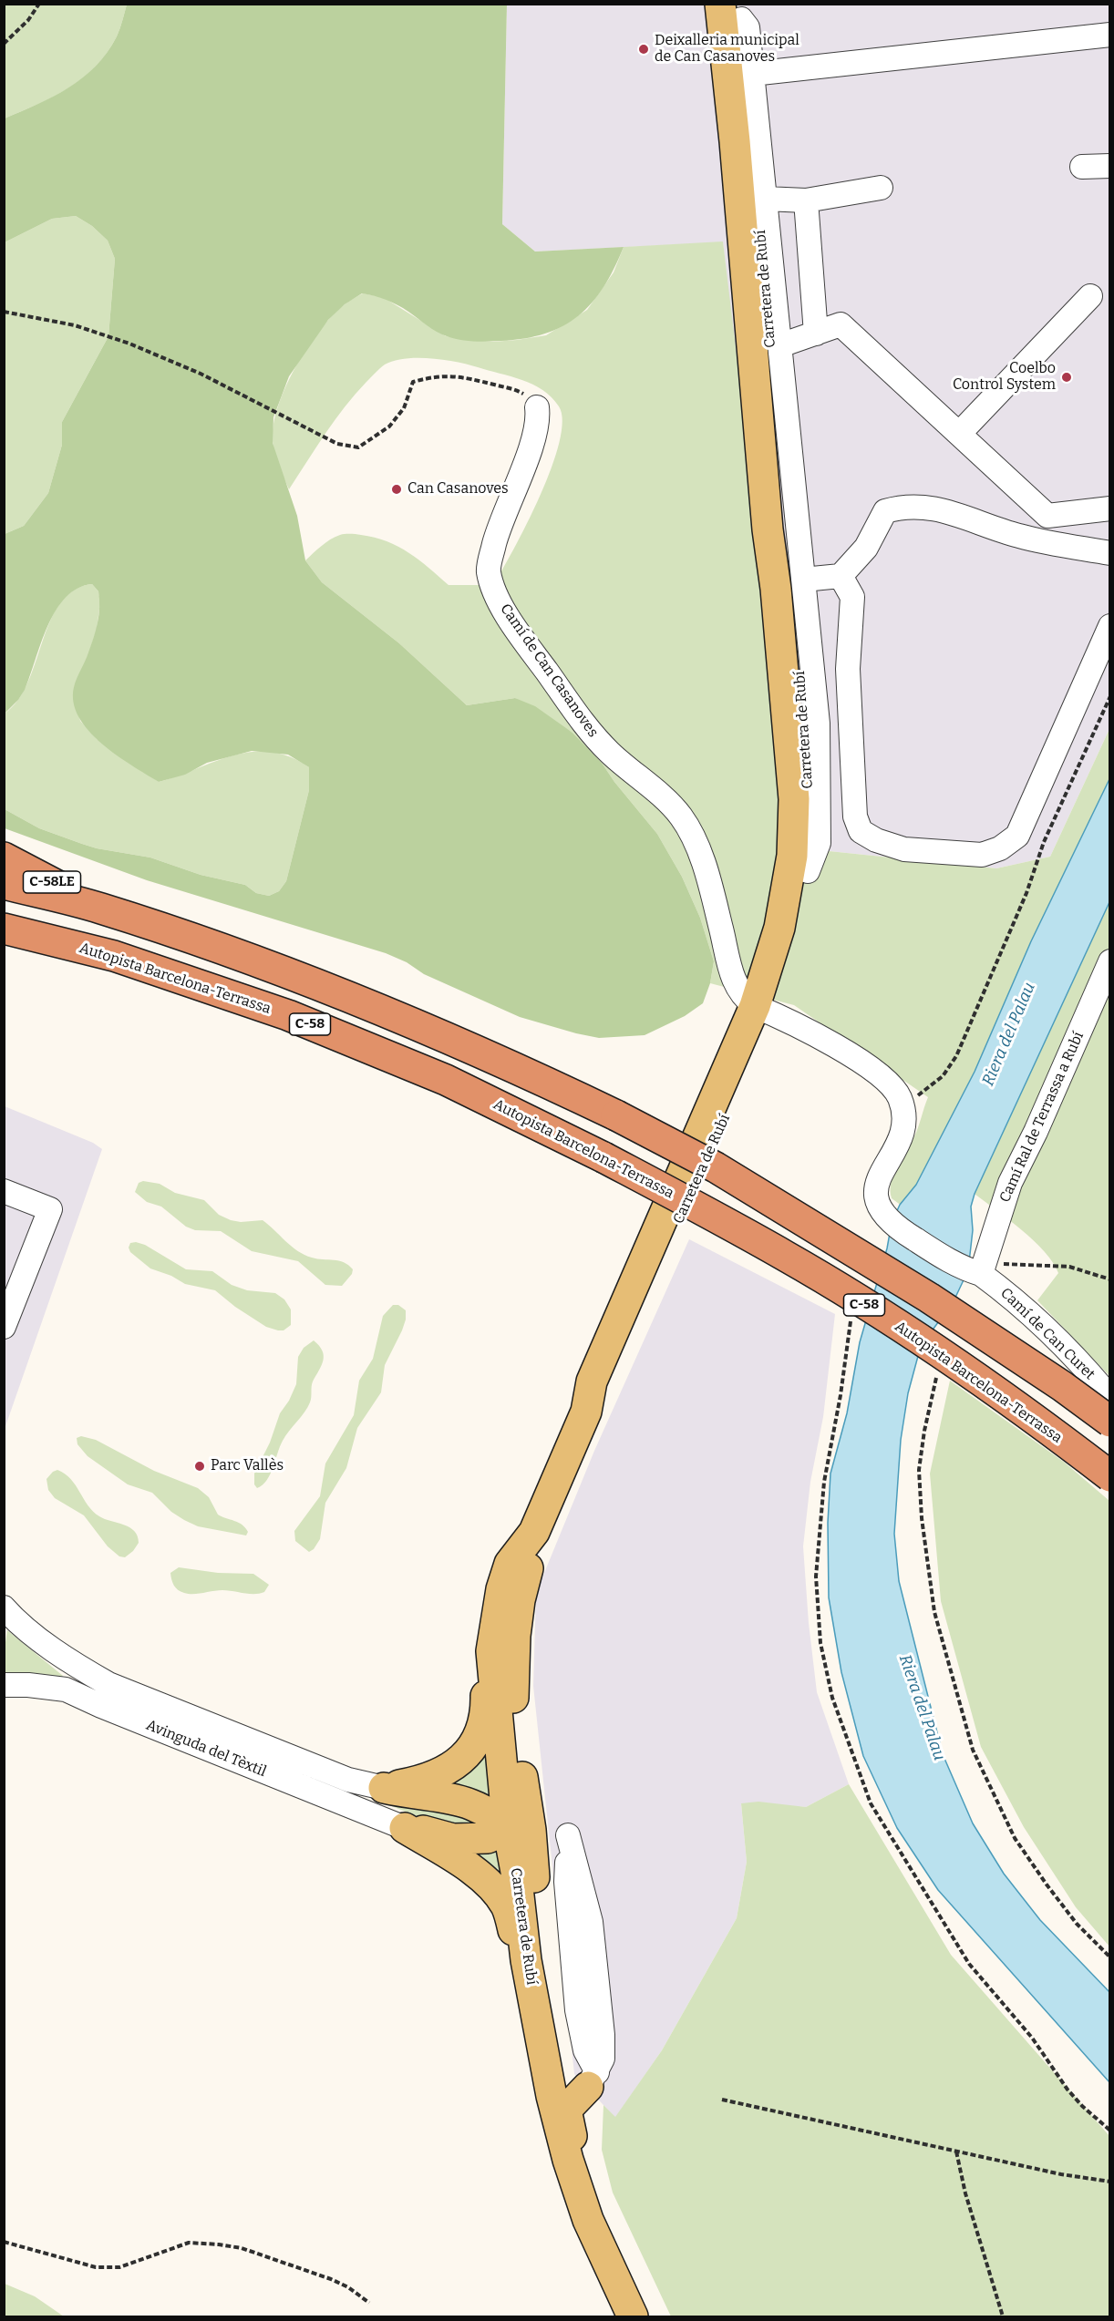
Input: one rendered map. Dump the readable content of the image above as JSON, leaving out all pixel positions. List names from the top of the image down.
{
  "streets": {
    "highway": ["C-58LE", "Autopista Barcelona-Terrassa", "C-58"],
    "main road": ["Carretera de Rubí"],
    "street": [
      "Camí de Can Casanoves",
      "Camí Ral de Terrassa a Rubí",
      "Camí de Can Curet",
      "Avinguda del Tèxtil"
    ]
  },
  "crossings": [
    ["Carretera de Rubí", "Camí de Can Casanoves"],
    ["C-58LE", "C-58"],
    ["Camí Ral de Terrassa a Rubí", "Camí de Can Curet"]
  ],
  "water": ["Riera del Palau"],
  "places": [
    "Deixalleria municipal de Can Casanoves",
    "Coelbo Control System",
    "Can Casanoves",
    "Parc Vallès"
  ]
}
